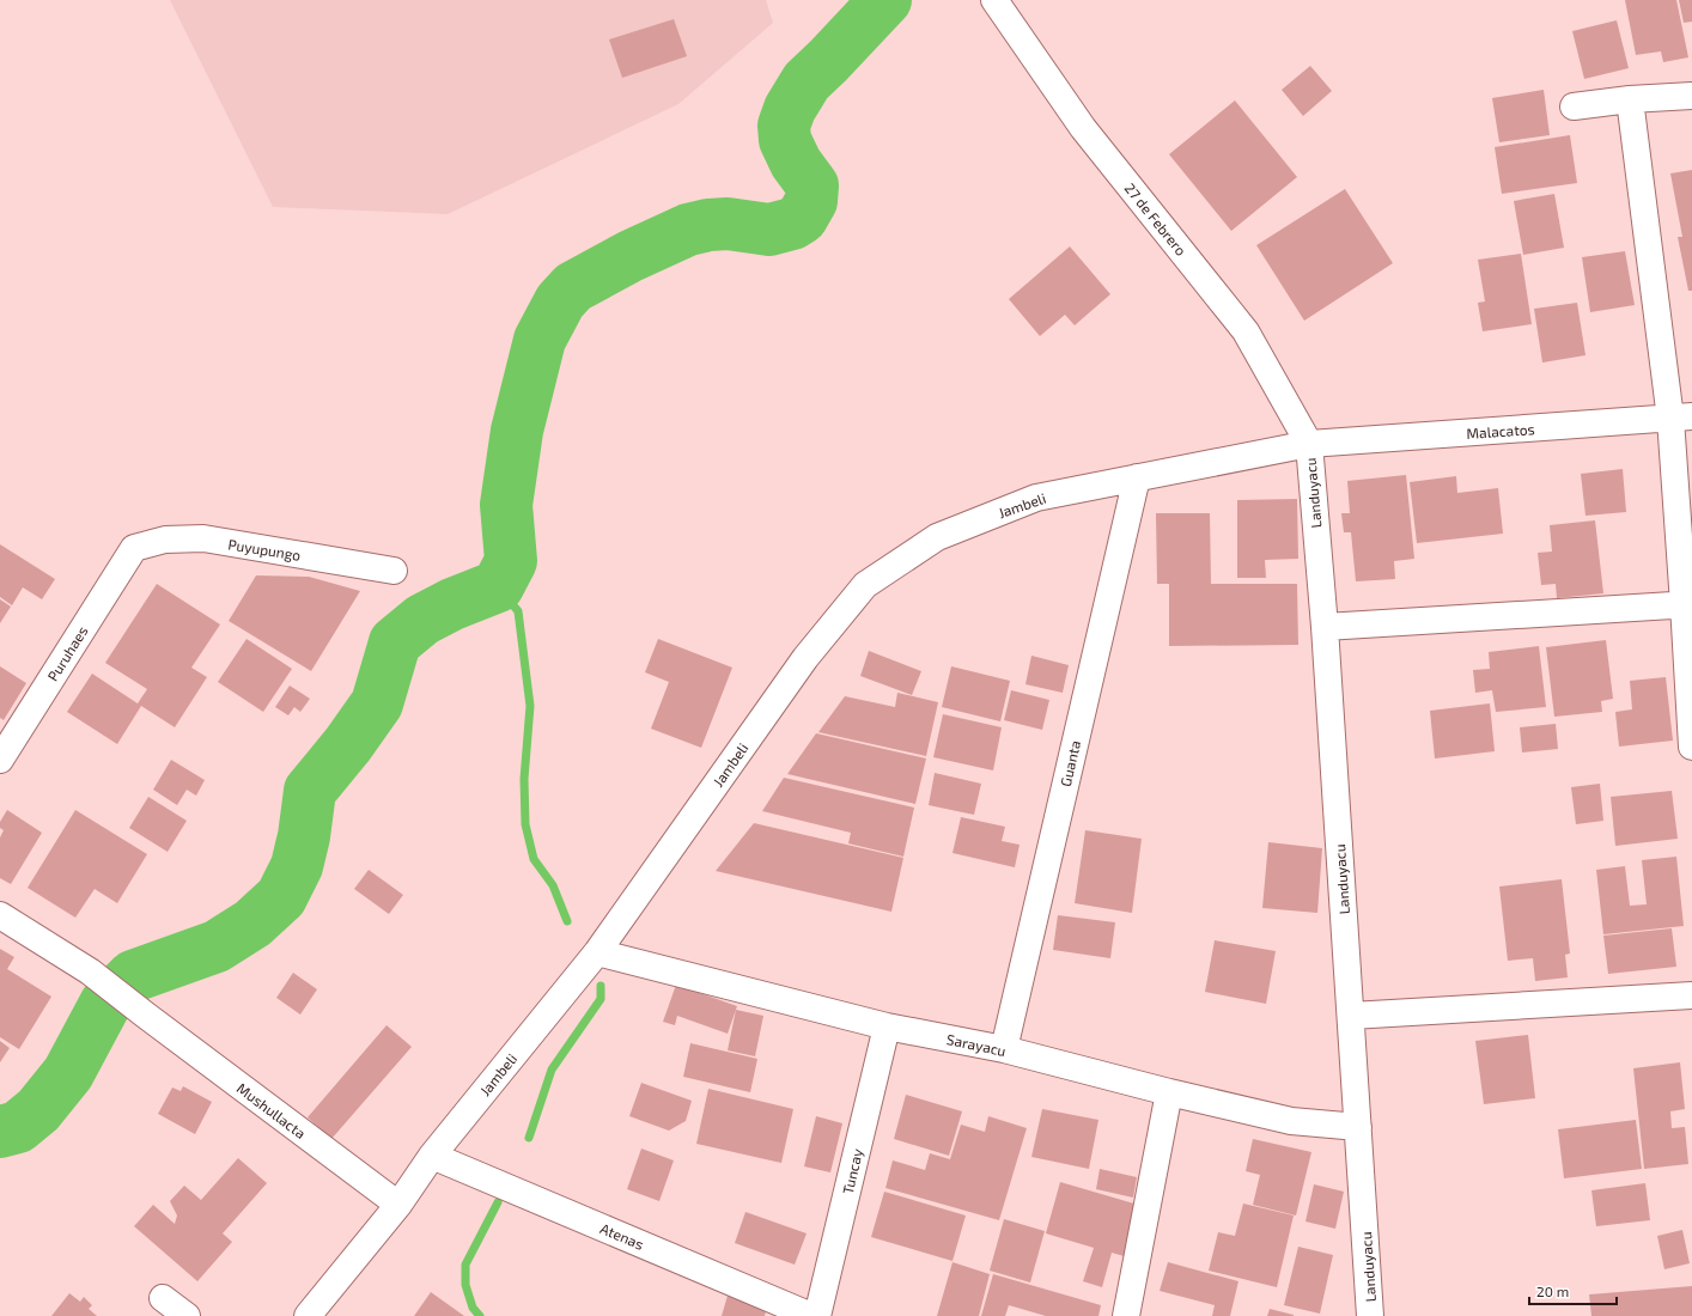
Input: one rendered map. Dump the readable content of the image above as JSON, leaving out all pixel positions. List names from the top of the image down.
{
  "streets": {
    "street": [
      "27 de Febrero",
      "Malacatos",
      "Landuyacu",
      "Jambeli",
      "Puyupungo",
      "Puruhaes",
      "Guanta",
      "Sarayacu",
      "Mushullacta",
      "Tuncay",
      "Atenas"
    ]
  },
  "crossings": [
    ["27 de Febrero", "Malacatos"],
    ["27 de Febrero", "Landuyacu"],
    ["27 de Febrero", "Jambeli"],
    ["Malacatos", "Landuyacu"],
    ["Malacatos", "Jambeli"],
    ["Landuyacu", "Jambeli"],
    ["Landuyacu", "Sarayacu"],
    ["Jambeli", "Guanta"],
    ["Jambeli", "Sarayacu"],
    ["Jambeli", "Mushullacta"],
    ["Jambeli", "Atenas"],
    ["Puyupungo", "Puruhaes"],
    ["Guanta", "Sarayacu"],
    ["Sarayacu", "Tuncay"]
  ],
  "scale_bar": "20 m"
}
